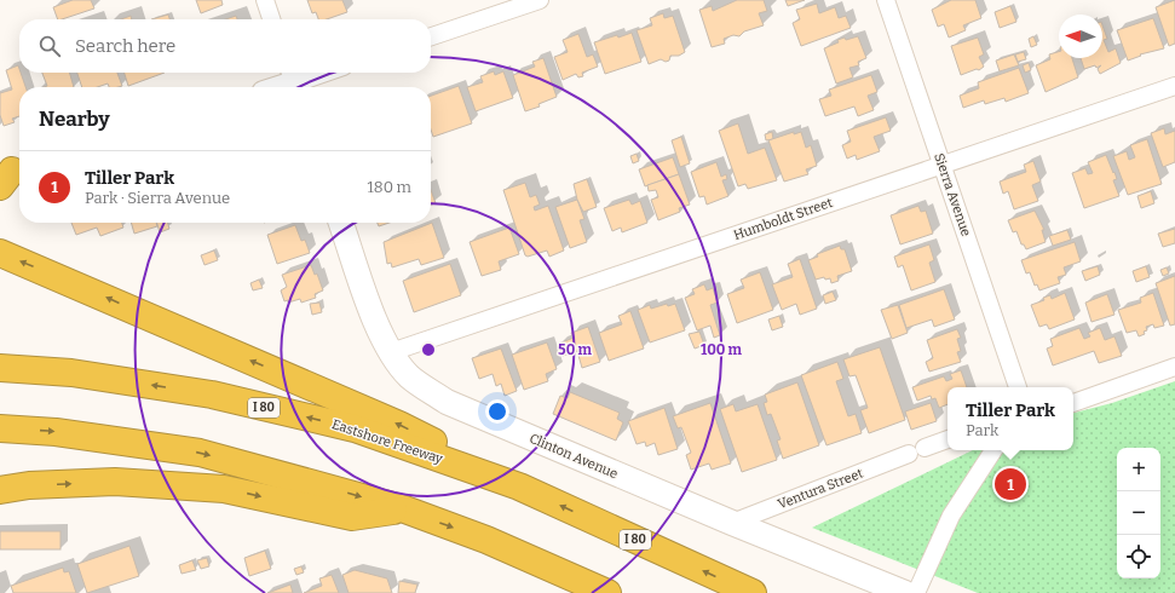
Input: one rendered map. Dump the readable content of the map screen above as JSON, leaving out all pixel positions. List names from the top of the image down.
{
  "streets": {
    "highway": ["I 80", "Eastshore Freeway"],
    "street": [
      "Sierra Avenue",
      "Humboldt Street",
      "Clinton Avenue",
      "Ventura Street"
    ]
  },
  "crossings": [
    ["Sierra Avenue", "Humboldt Street"],
    ["Humboldt Street", "Clinton Avenue"],
    ["Clinton Avenue", "Ventura Street"]
  ],
  "north": "left",
  "page": {
    "search": "Search here",
    "heading": "Nearby",
    "list": [
      {
        "mark": "1",
        "name": "Tiller Park",
        "note": "Park · Sierra Avenue",
        "value": "180 m"
      }
    ],
    "popup": ["Tiller Park", "Park"],
    "map_buttons": ["+", "−"],
    "pins": "1"
  },
  "rings": ["50 m", "100 m"]
}
